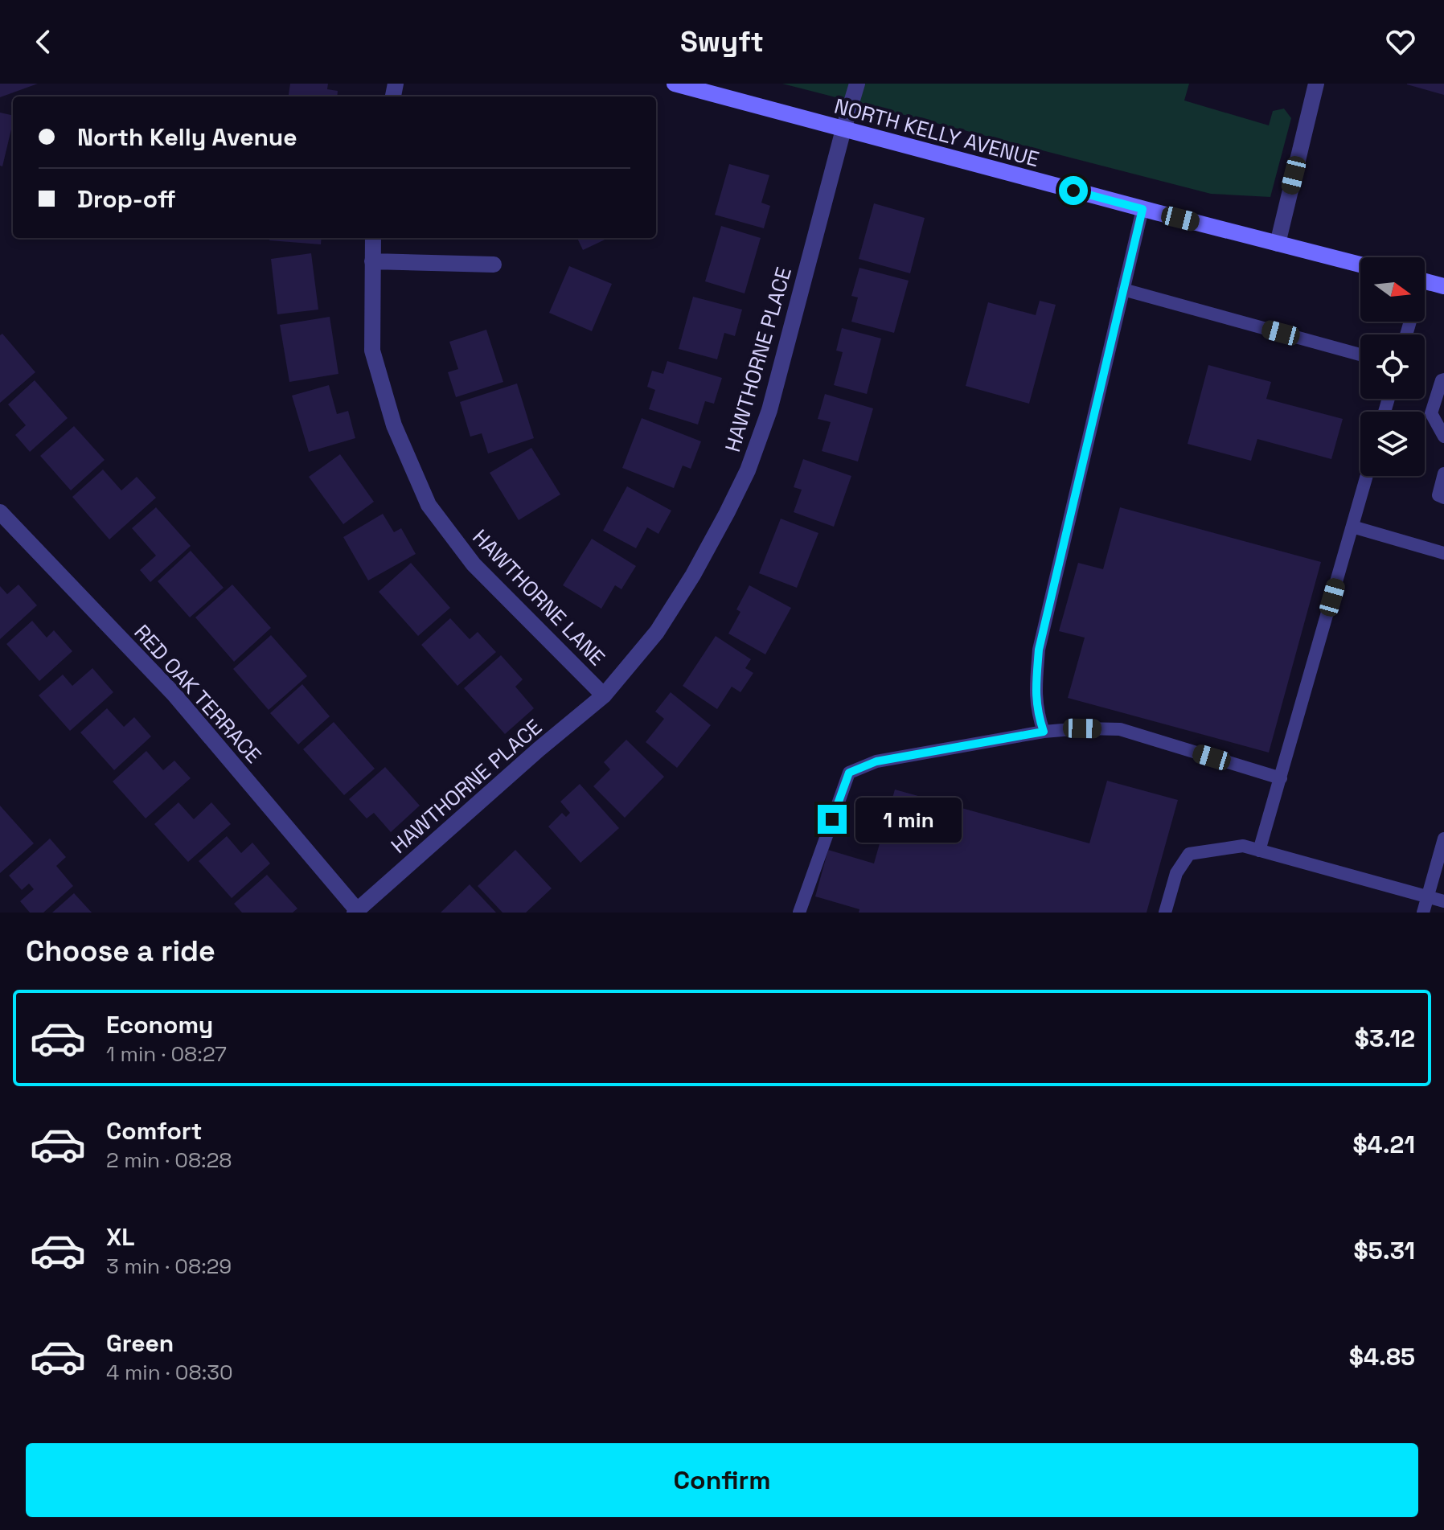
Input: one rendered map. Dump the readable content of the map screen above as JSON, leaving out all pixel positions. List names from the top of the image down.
{
  "streets": {
    "main road": ["NORTH KELLY AVENUE"],
    "street": ["HAWTHORNE PLACE", "HAWTHORNE LANE", "RED OAK TERRACE"]
  },
  "crossings": [
    ["NORTH KELLY AVENUE", "HAWTHORNE PLACE"],
    ["HAWTHORNE PLACE", "HAWTHORNE LANE"],
    ["HAWTHORNE PLACE", "RED OAK TERRACE"]
  ],
  "north": "right",
  "page": {
    "header": "Swyft",
    "banner": ["North Kelly Avenue", "Drop-off"],
    "bubble": "1 min",
    "heading": "Choose a ride",
    "list": [
      {
        "name": "Economy",
        "note": "1 min · 08:27",
        "value": "$3.12"
      },
      {
        "name": "Comfort",
        "note": "2 min · 08:28",
        "value": "$4.21"
      },
      {
        "name": "XL",
        "note": "3 min · 08:29",
        "value": "$5.31"
      },
      {
        "name": "Green",
        "note": "4 min · 08:30",
        "value": "$4.85"
      }
    ],
    "buttons": "Confirm"
  }
}
